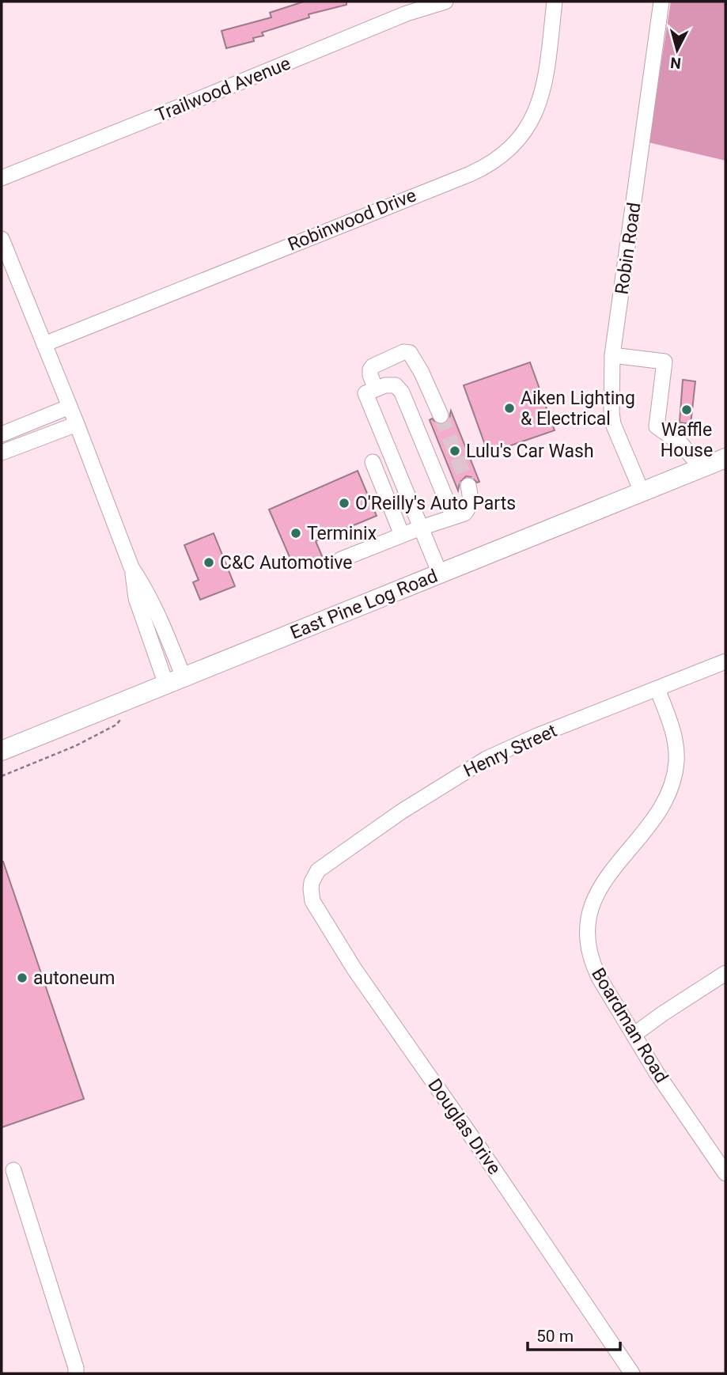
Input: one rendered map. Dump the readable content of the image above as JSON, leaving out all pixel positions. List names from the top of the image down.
{
  "streets": {
    "main road": ["East Pine Log Road"],
    "street": [
      "Trailwood Avenue",
      "Robinwood Drive",
      "Robin Road",
      "Henry Street",
      "Boardman Road",
      "Douglas Drive"
    ]
  },
  "crossings": [
    ["Robin Road", "East Pine Log Road"],
    ["Henry Street", "Boardman Road"],
    ["Henry Street", "Douglas Drive"]
  ],
  "places": [
    "Aiken Lighting & Electrical",
    "Waffle House",
    "Lulu's Car Wash",
    "O'Reilly's Auto Parts",
    "Terminix",
    "C&C Automotive",
    "autoneum"
  ],
  "scale_bar": "50 m",
  "north": "bottom"
}
